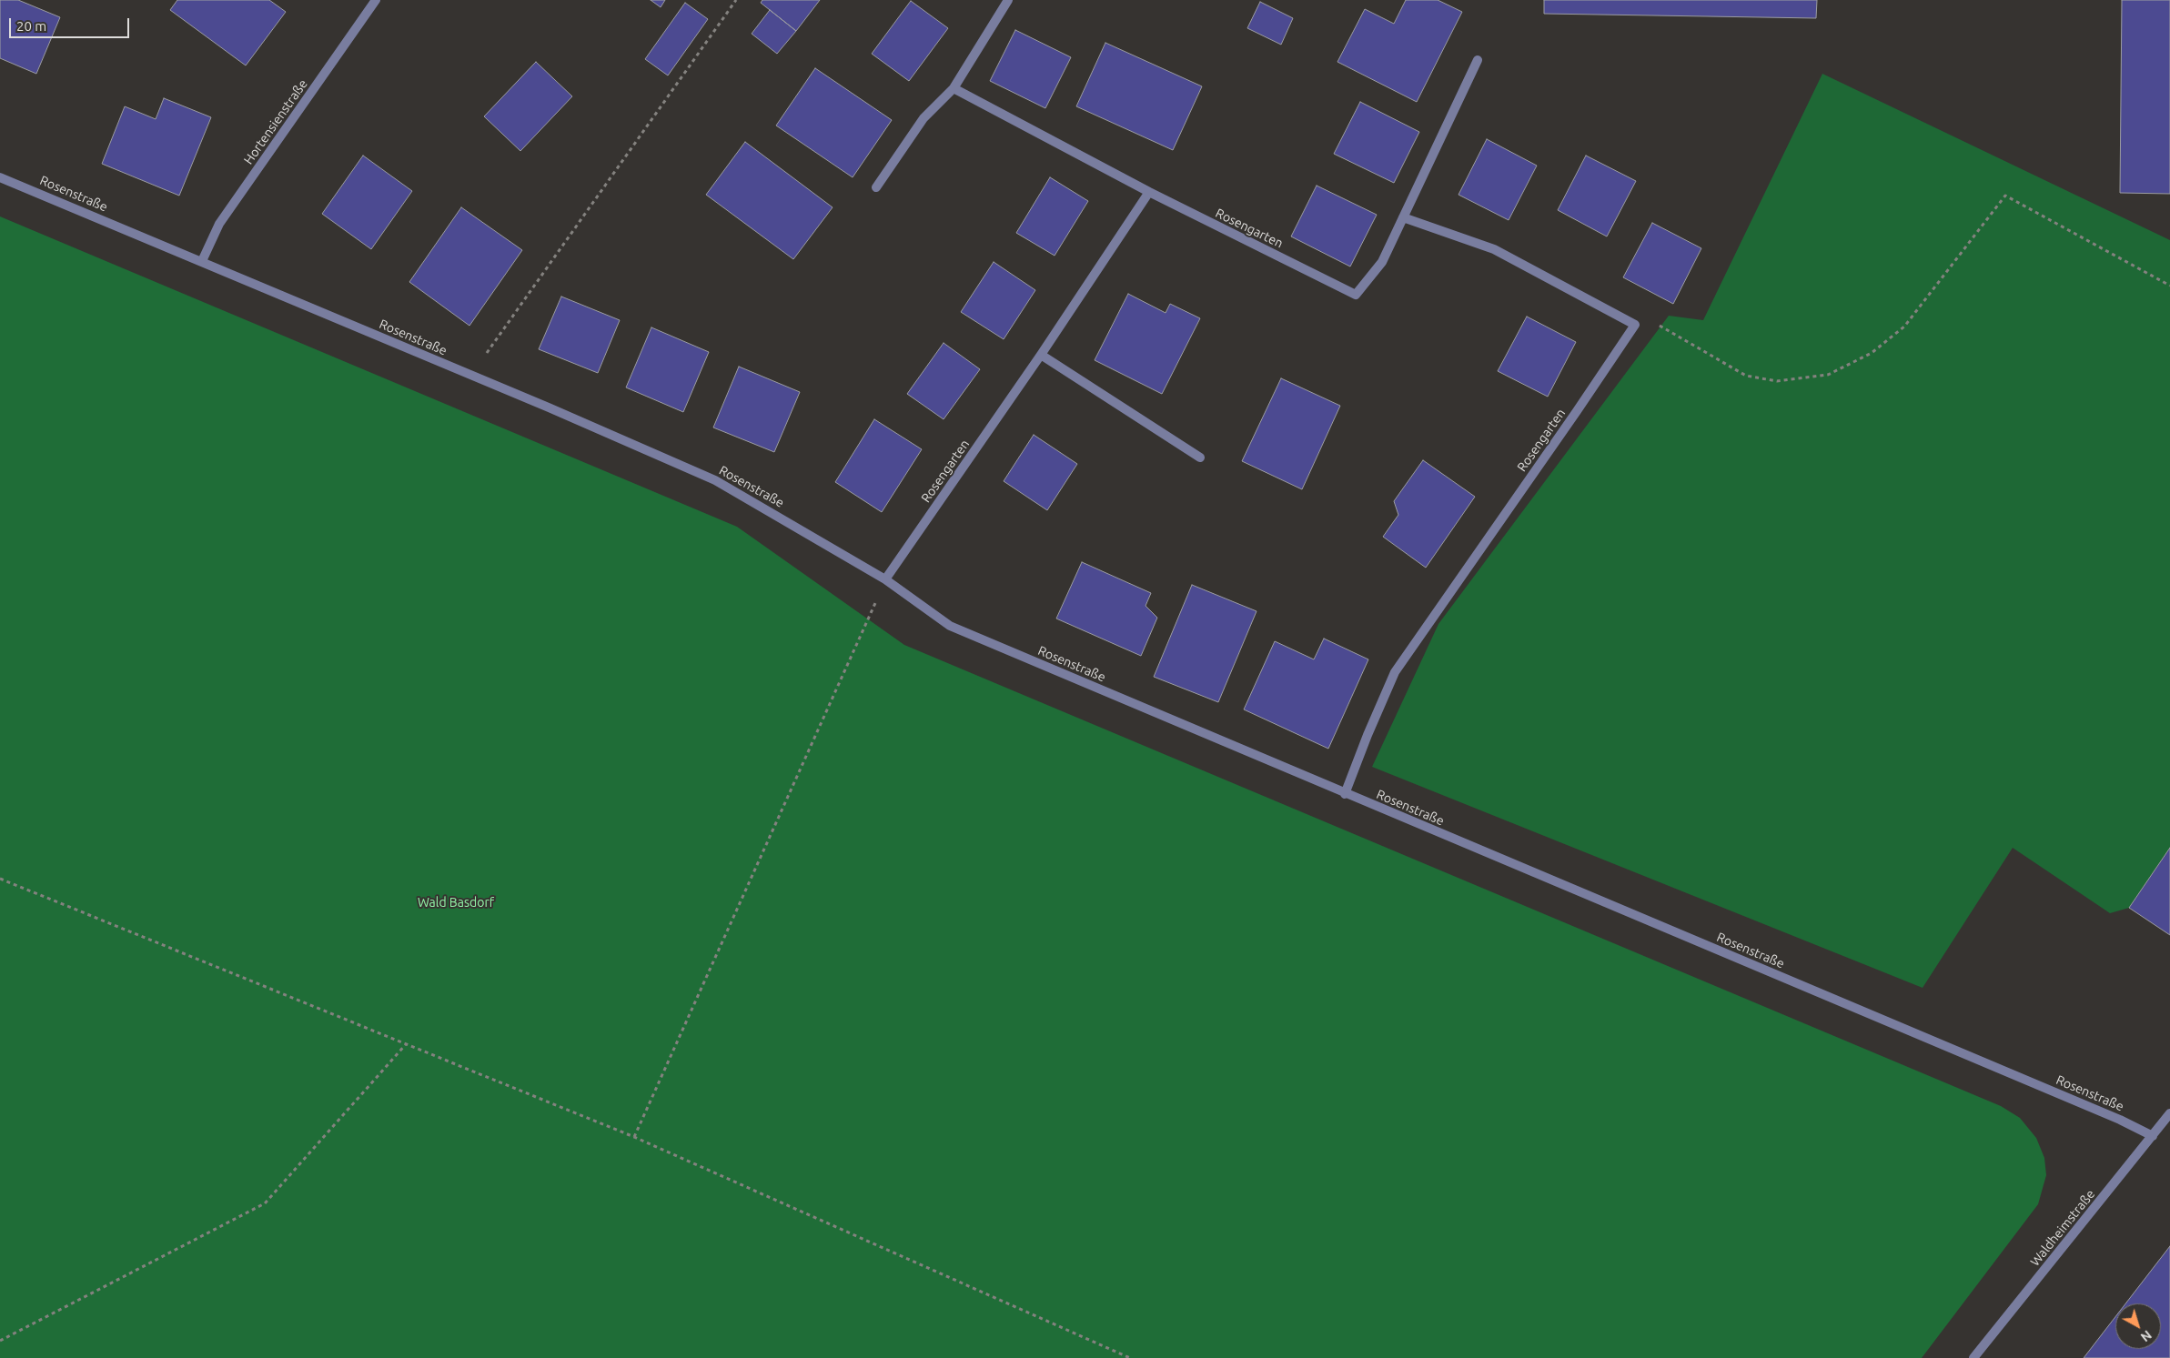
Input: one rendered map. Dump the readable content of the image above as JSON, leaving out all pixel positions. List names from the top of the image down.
{
  "streets": {
    "street": [
      "Hortensienstraße",
      "Rosenstraße",
      "Rosengarten",
      "Waldheimstraße"
    ]
  },
  "crossings": [
    ["Hortensienstraße", "Rosenstraße"],
    ["Rosenstraße", "Rosengarten"],
    ["Rosenstraße", "Waldheimstraße"]
  ],
  "parks": ["Wald Basdorf"],
  "scale_bar": "20 m",
  "north": "bottom right"
}
